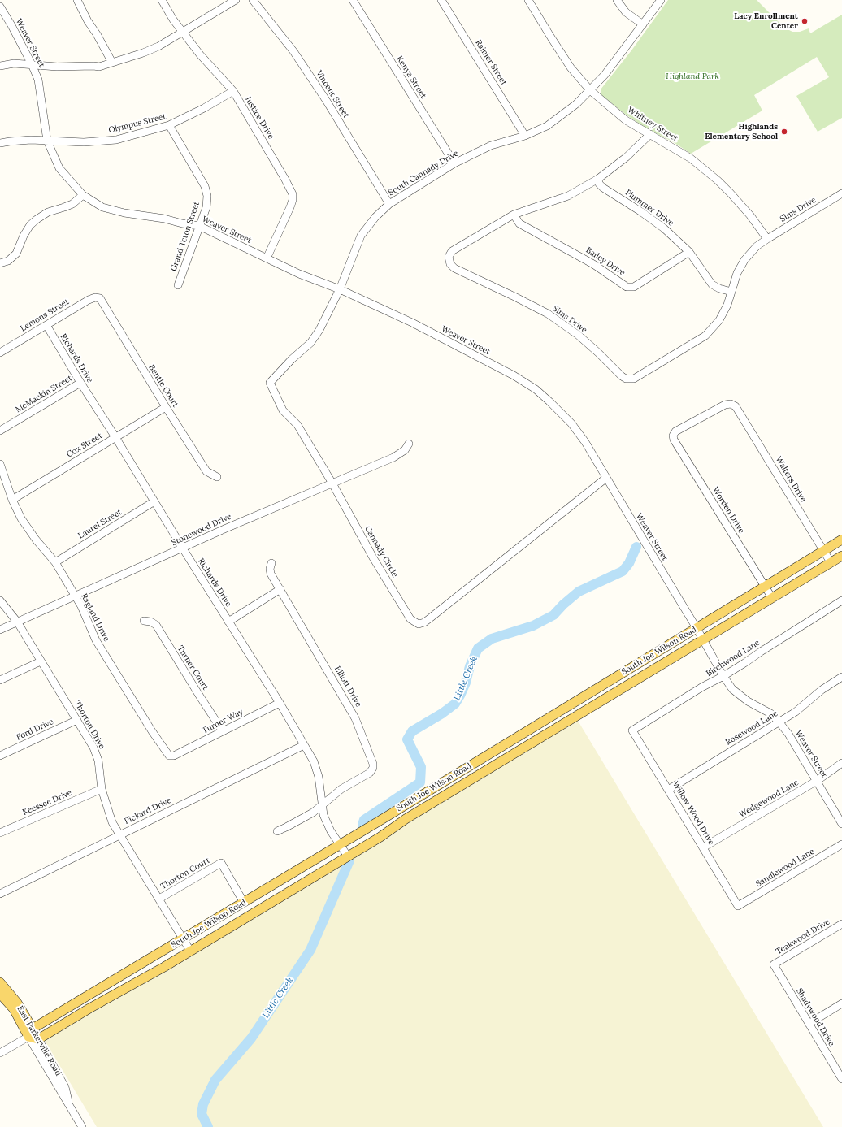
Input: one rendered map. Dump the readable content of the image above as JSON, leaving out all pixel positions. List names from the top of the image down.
{
  "streets": {
    "main road": ["South Joe Wilson Road", "East Parkerville Road"],
    "street": [
      "Weaver Street",
      "Rainier Street",
      "Kenya Street",
      "Vincent Street",
      "Justice Drive",
      "Olympus Street",
      "Whitney Street",
      "South Cannady Drive",
      "Plummer Drive",
      "Sims Drive",
      "Grand Teton Street",
      "Bailey Drive",
      "Lemons Street",
      "Richards Drive",
      "Bentle Court",
      "McMackin Street",
      "Cox Street",
      "Walters Drive",
      "Worden Drive",
      "Laurel Street",
      "Stonewood Drive",
      "Cannady Circle",
      "Ragland Drive",
      "Birchwood Lane",
      "Turner Court",
      "Elliott Drive",
      "Turner Way",
      "Thorton Drive",
      "Rosewood Lane",
      "Ford Drive",
      "Wedgewood Lane",
      "Keessee Drive",
      "Pickard Drive",
      "Willow Wood Drive",
      "Sandlewood Lane",
      "Thorton Court",
      "Teakwood Drive",
      "Shadywood Drive"
    ]
  },
  "crossings": [
    ["Weaver Street", "Justice Drive"],
    ["Weaver Street", "Olympus Street"],
    ["Weaver Street", "South Cannady Drive"],
    ["Weaver Street", "Grand Teton Street"],
    ["Weaver Street", "Cannady Circle"],
    ["Weaver Street", "South Joe Wilson Road"],
    ["Weaver Street", "Birchwood Lane"],
    ["Weaver Street", "Rosewood Lane"],
    ["Weaver Street", "Wedgewood Lane"],
    ["Rainier Street", "South Cannady Drive"],
    ["Kenya Street", "South Cannady Drive"],
    ["Vincent Street", "South Cannady Drive"],
    ["Justice Drive", "Olympus Street"],
    ["Olympus Street", "Grand Teton Street"],
    ["Whitney Street", "South Cannady Drive"],
    ["Whitney Street", "Sims Drive"],
    ["South Cannady Drive", "Cannady Circle"],
    ["Plummer Drive", "Sims Drive"],
    ["Plummer Drive", "Bailey Drive"],
    ["Sims Drive", "Bailey Drive"],
    ["Lemons Street", "Richards Drive"],
    ["Lemons Street", "Bentle Court"],
    ["Richards Drive", "McMackin Street"],
    ["Richards Drive", "Cox Street"],
    ["Richards Drive", "Laurel Street"],
    ["Richards Drive", "Stonewood Drive"],
    ["Richards Drive", "South Joe Wilson Road"],
    ["Richards Drive", "Elliott Drive"],
    ["Richards Drive", "Turner Way"],
    ["Richards Drive", "Pickard Drive"],
    ["Bentle Court", "Cox Street"],
    ["Cox Street", "Ragland Drive"],
    ["Walters Drive", "Worden Drive"],
    ["Walters Drive", "South Joe Wilson Road"],
    ["Worden Drive", "South Joe Wilson Road"],
    ["Laurel Street", "Ragland Drive"],
    ["Stonewood Drive", "Cannady Circle"],
    ["Stonewood Drive", "Ragland Drive"],
    ["Stonewood Drive", "Thorton Drive"],
    ["Ragland Drive", "Turner Way"],
    ["South Joe Wilson Road", "Thorton Drive"],
    ["South Joe Wilson Road", "Thorton Court"],
    ["South Joe Wilson Road", "East Parkerville Road"],
    ["Birchwood Lane", "Willow Wood Drive"],
    ["Turner Court", "Turner Way"],
    ["Thorton Drive", "Ford Drive"],
    ["Thorton Drive", "Keessee Drive"],
    ["Thorton Drive", "Pickard Drive"],
    ["Thorton Drive", "Thorton Court"],
    ["Rosewood Lane", "Willow Wood Drive"],
    ["Wedgewood Lane", "Willow Wood Drive"],
    ["Willow Wood Drive", "Sandlewood Lane"],
    ["Teakwood Drive", "Shadywood Drive"]
  ],
  "water": ["Little Creek"],
  "parks": ["Highland Park"],
  "places": ["Lacy Enrollment Center", "Highlands Elementary School"]
}
